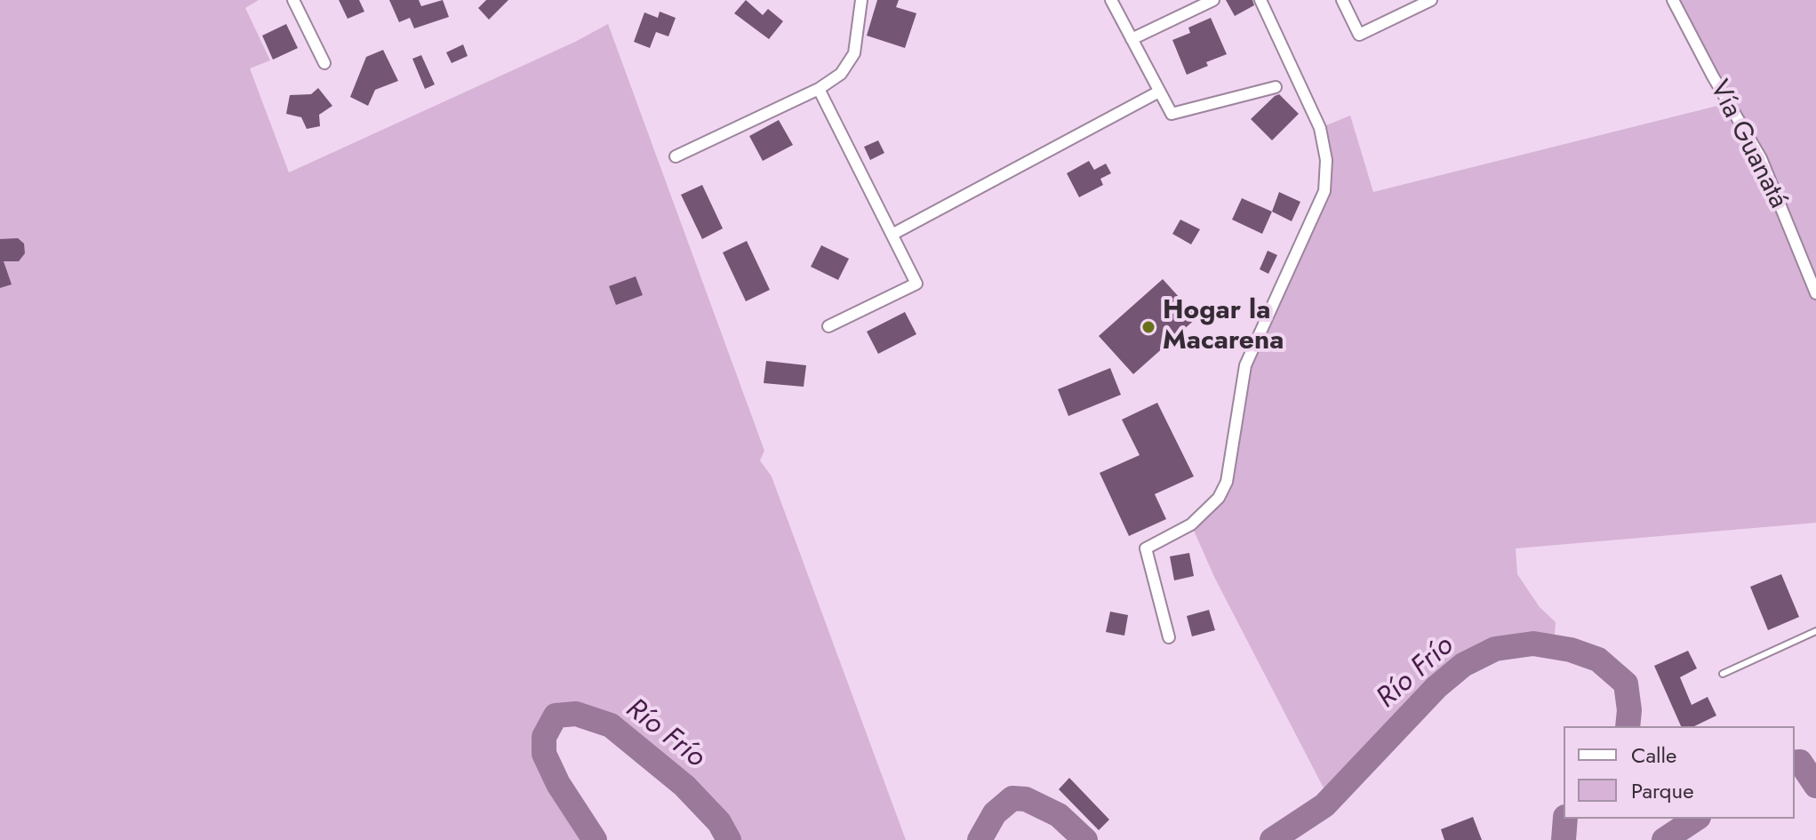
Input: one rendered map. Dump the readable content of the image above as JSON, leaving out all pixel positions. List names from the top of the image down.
{
  "streets": {
    "street": ["Vía Guanatá"]
  },
  "water": ["Río Frío"],
  "places": ["Hogar la Macarena"],
  "legend": ["Calle", "Parque"]
}
